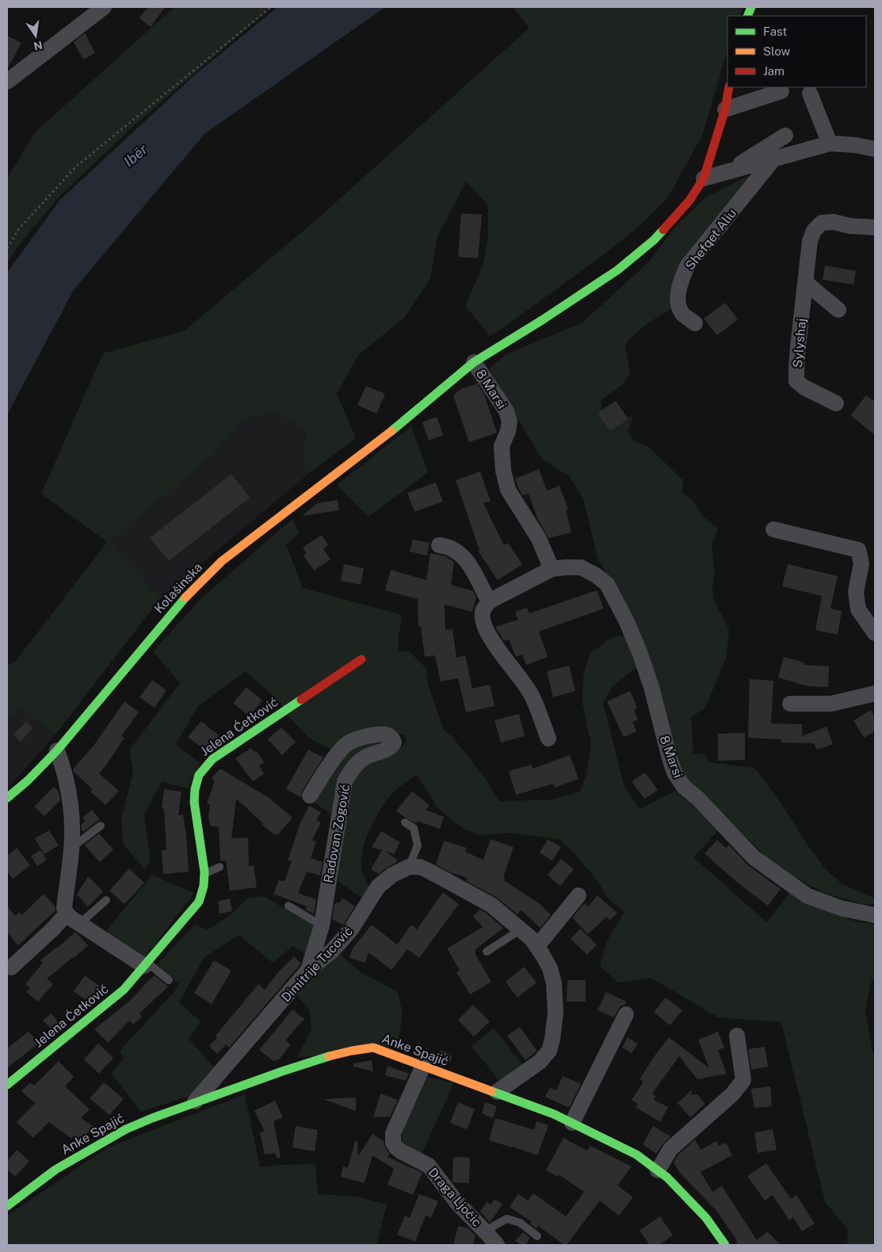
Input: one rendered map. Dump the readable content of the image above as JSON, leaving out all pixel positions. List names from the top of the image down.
{
  "streets": {
    "street": [
      "Shefqet Aliu",
      "Sylyshaj",
      "8 Marsi",
      "Kolašinska",
      "Jelena Ćetković",
      "Radovan Zogović",
      "Dimitrije Tucović",
      "Anke Spajić",
      "Draga Ljočic"
    ]
  },
  "crossings": [
    ["8 Marsi", "Kolašinska"],
    ["Radovan Zogović", "Dimitrije Tucović"],
    ["Dimitrije Tucović", "Anke Spajić"],
    ["Anke Spajić", "Draga Ljočic"]
  ],
  "water": ["Ibër"],
  "legend": ["Fast", "Slow", "Jam"],
  "north": "bottom"
}
